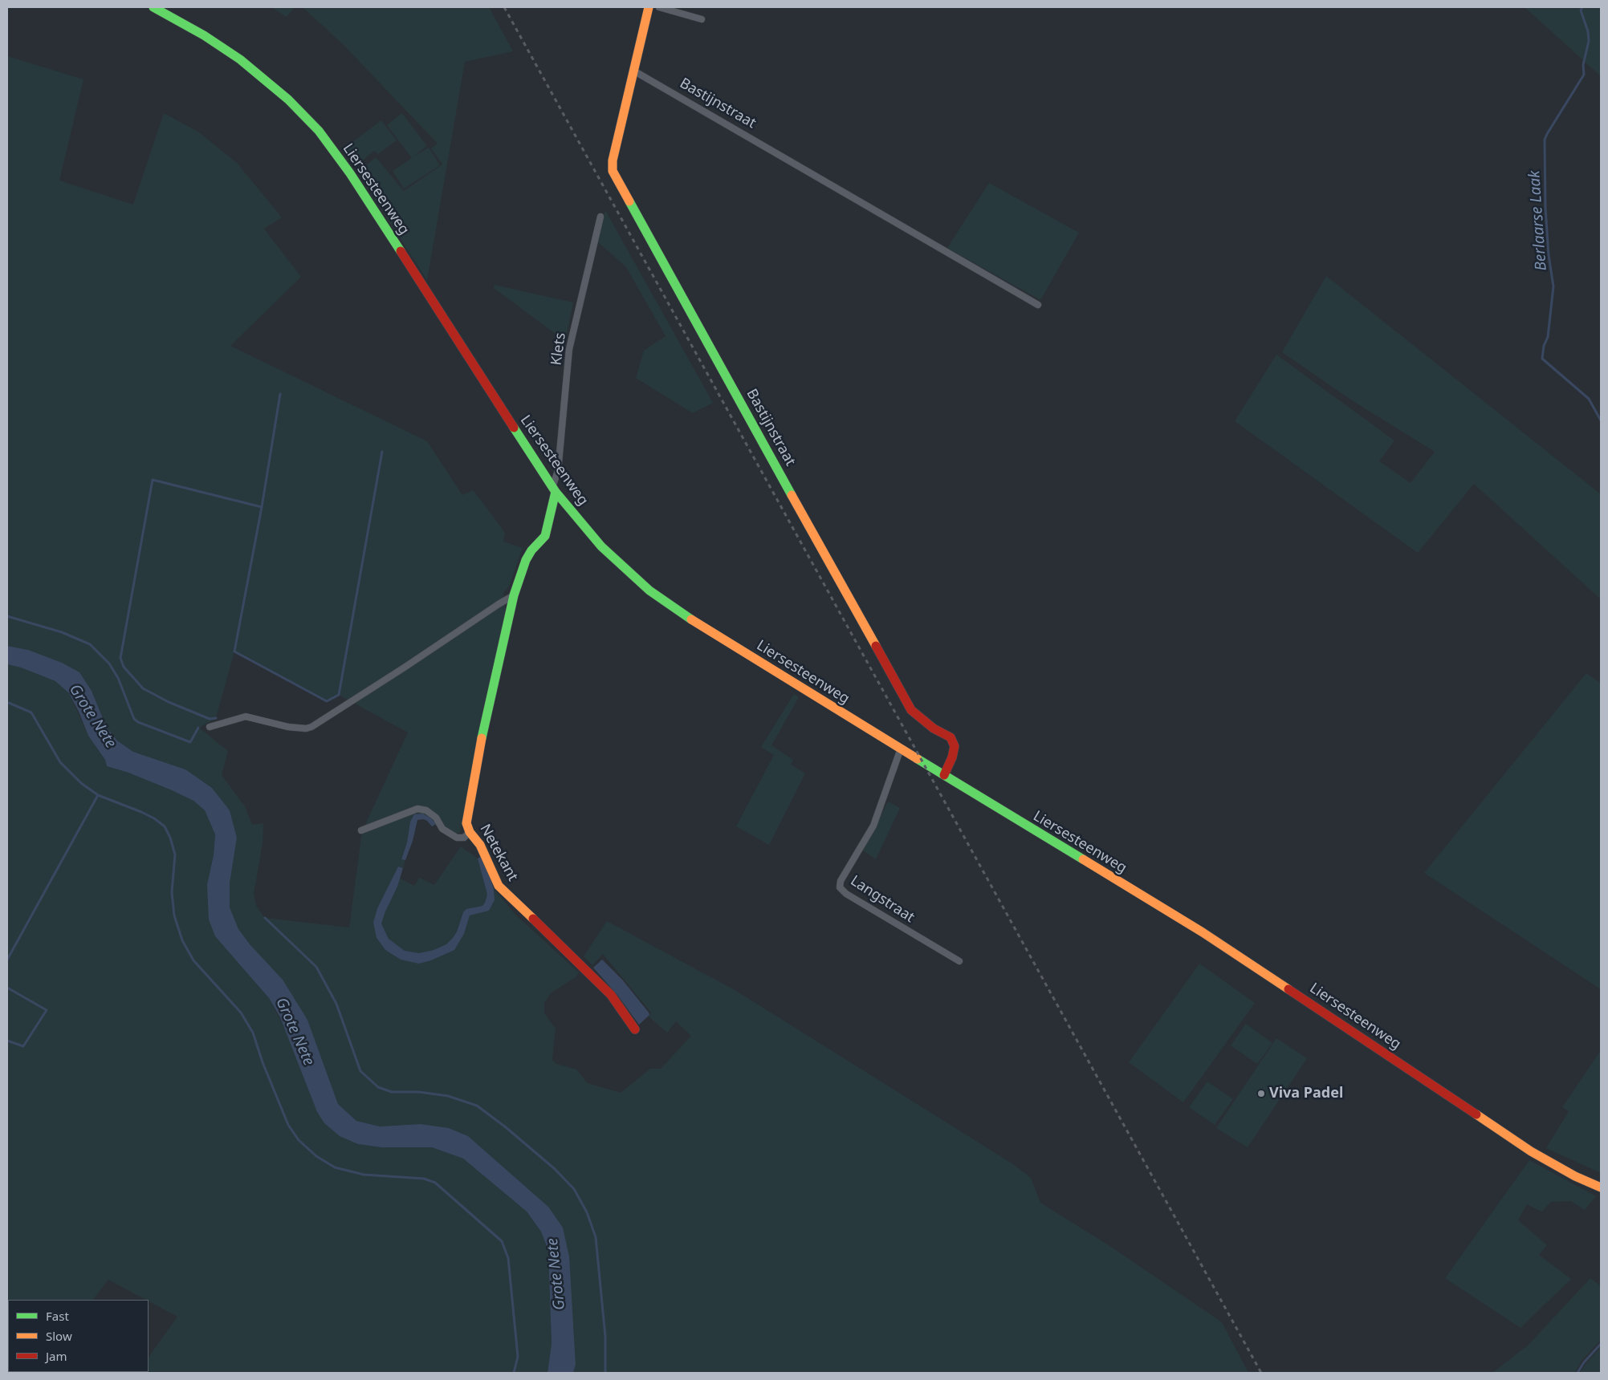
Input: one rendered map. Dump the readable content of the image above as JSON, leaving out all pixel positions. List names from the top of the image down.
{
  "streets": {
    "street": [
      "Bastijnstraat",
      "Liersesteenweg",
      "Klets",
      "Netekant",
      "Langstraat"
    ]
  },
  "crossings": [
    ["Bastijnstraat", "Liersesteenweg"],
    ["Liersesteenweg", "Klets"],
    ["Liersesteenweg", "Netekant"],
    ["Liersesteenweg", "Langstraat"],
    ["Klets", "Netekant"]
  ],
  "water": ["Berlaarse Laak", "Grote Nete"],
  "places": ["Viva Padel"],
  "legend": ["Fast", "Slow", "Jam"]
}
